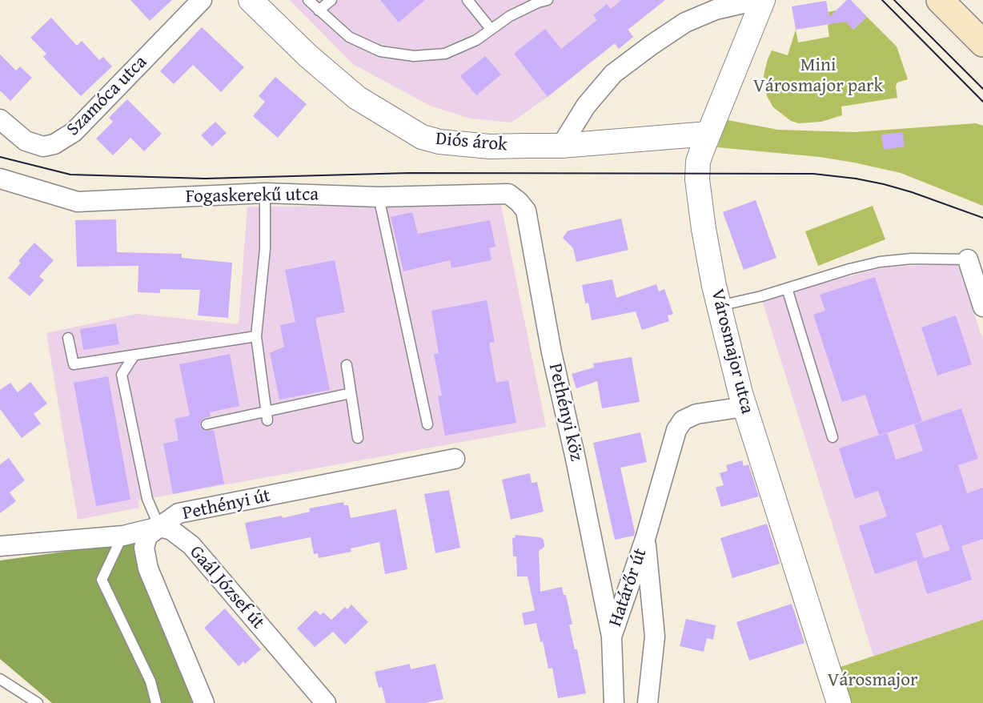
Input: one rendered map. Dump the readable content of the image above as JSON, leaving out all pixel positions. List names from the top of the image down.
{
  "streets": {
    "street": [
      "Szamóca utca",
      "Diós árok",
      "Fogaskerekű utca",
      "Városmajor utca",
      "Pethényi köz",
      "Pethényi út",
      "Gaál József út",
      "Határőr út"
    ]
  },
  "crossings": [
    ["Diós árok", "Városmajor utca"],
    ["Fogaskerekű utca", "Pethényi köz"],
    ["Városmajor utca", "Határőr út"],
    ["Pethényi köz", "Határőr út"],
    ["Pethényi út", "Gaál József út"]
  ],
  "parks": ["Mini Városmajor park", "Városmajor"]
}
